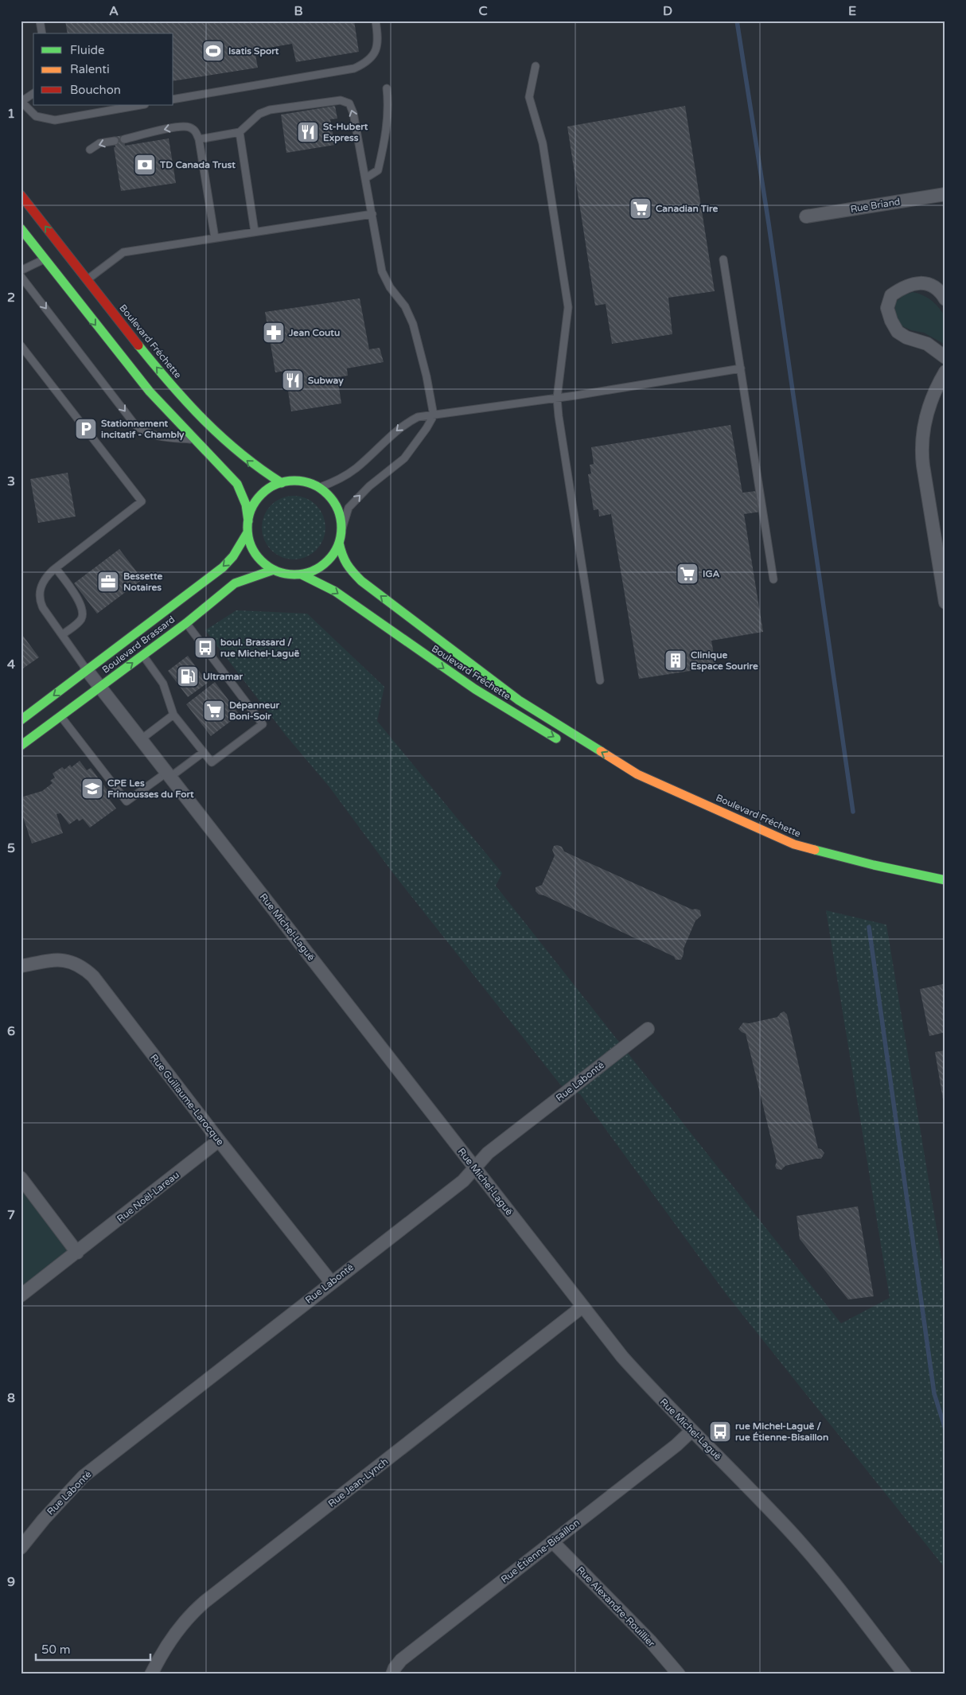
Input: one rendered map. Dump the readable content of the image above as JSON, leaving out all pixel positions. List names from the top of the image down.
{
  "streets": {
    "main road": ["Boulevard Fréchette", "Boulevard Brassard"],
    "street": [
      "Rue Briand",
      "Rue Michel-Laguë",
      "Rue Labonté",
      "Rue Guillaume-Larocque",
      "Rue Noël-Lareau",
      "Rue Jean-Lynch",
      "Rue Étienne-Bisaillon",
      "Rue Alexandre-Rouillier"
    ]
  },
  "crossings": [
    ["Boulevard Fréchette", "Boulevard Brassard"],
    ["Boulevard Brassard", "Rue Michel-Laguë"],
    ["Rue Michel-Laguë", "Rue Labonté"],
    ["Rue Michel-Laguë", "Rue Jean-Lynch"],
    ["Rue Michel-Laguë", "Rue Étienne-Bisaillon"],
    ["Rue Labonté", "Rue Guillaume-Larocque"],
    ["Rue Guillaume-Larocque", "Rue Noël-Lareau"],
    ["Rue Étienne-Bisaillon", "Rue Alexandre-Rouillier"]
  ],
  "places": {
    "sports": ["Isatis Sport"],
    "restaurant": ["St-Hubert Express", "Subway"],
    "bank": ["TD Canada Trust"],
    "supermarket": ["Canadian Tire", "IGA", "Dépanneur Boni-Soir"],
    "pharmacy": ["Jean Coutu"],
    "parking": ["Stationnement incitatif - Chambly"],
    "office": ["Bessette Notaires"],
    "bus stop": ["boul. Brassard / rue Michel-Laguë", "rue Michel-Laguë / rue Étienne-Bisaillon"],
    "building": ["Clinique Espace Sourire"],
    "fuel station": ["Ultramar"],
    "school or university": ["CPE Les Frimousses du Fort"]
  },
  "legend": ["Fluide", "Ralenti", "Bouchon"],
  "scale_bar": "50 m",
  "grid": {
    "columns": [
      "A",
      "B",
      "C",
      "D",
      "E"
    ],
    "rows": [
      "1",
      "2",
      "3",
      "4",
      "5",
      "6",
      "7",
      "8",
      "9"
    ]
  }
}
